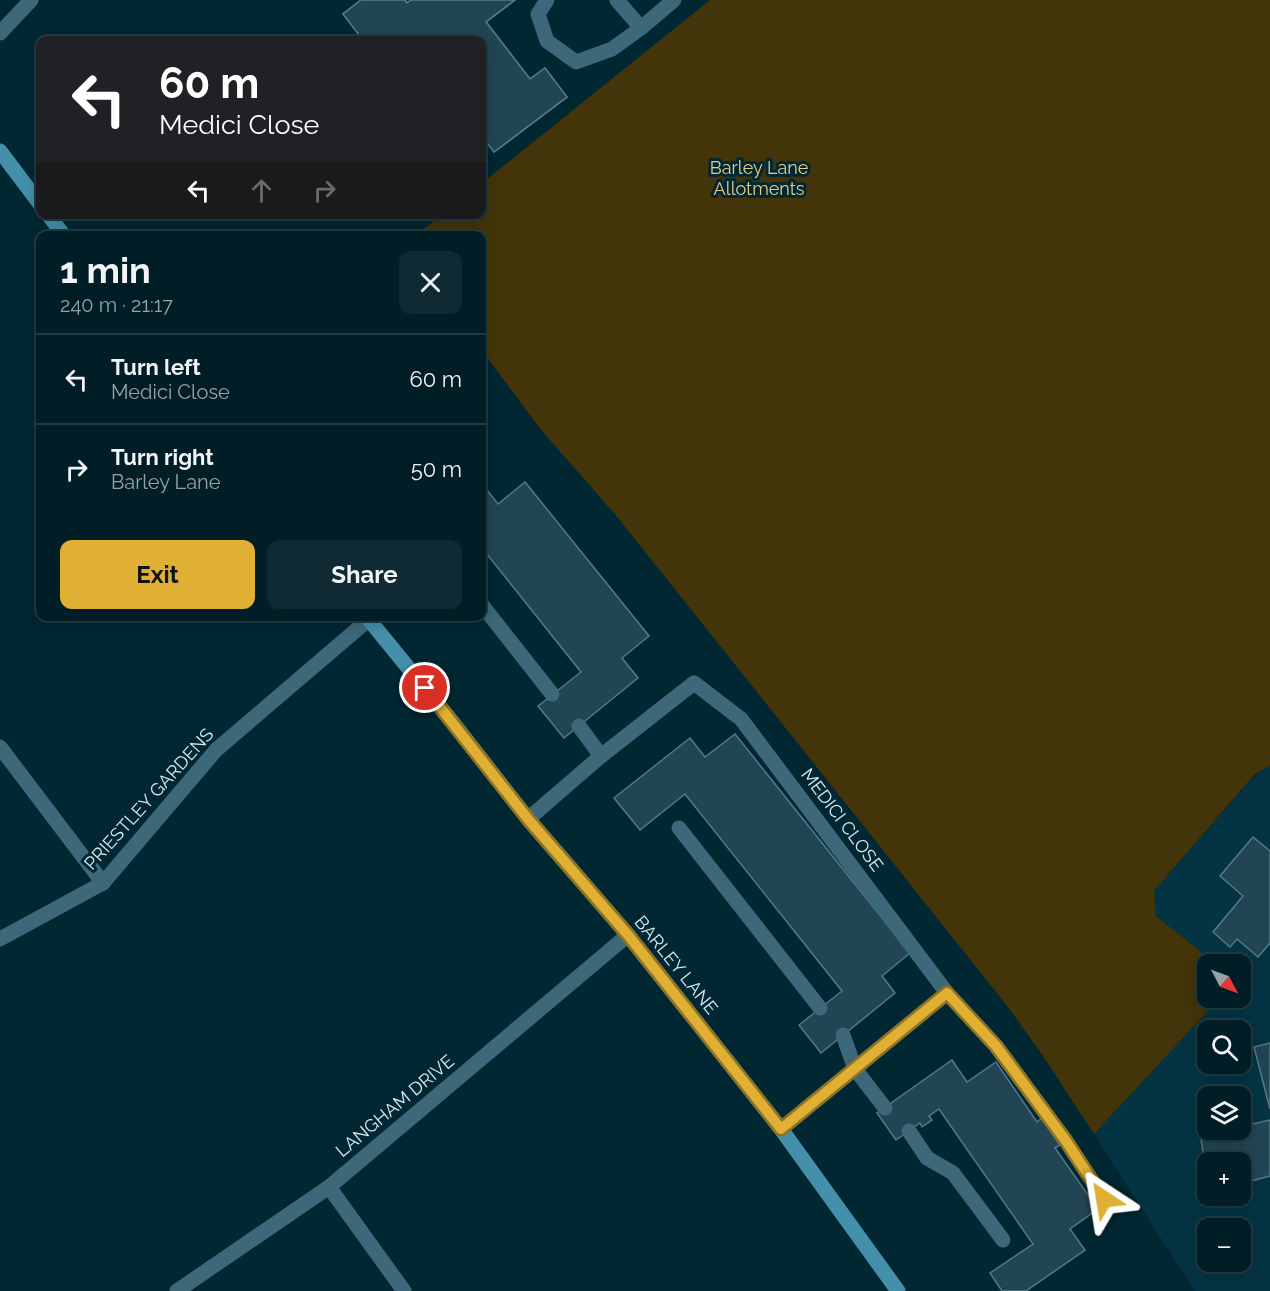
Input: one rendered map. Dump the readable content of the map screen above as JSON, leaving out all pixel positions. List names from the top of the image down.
{
  "streets": {
    "main road": ["BARLEY LANE"],
    "street": ["PRIESTLEY GARDENS", "MEDICI CLOSE", "LANGHAM DRIVE"]
  },
  "crossings": [
    ["MEDICI CLOSE", "BARLEY LANE"],
    ["BARLEY LANE", "LANGHAM DRIVE"]
  ],
  "parks": ["Barley Lane Allotments"],
  "north": "bottom right",
  "page": {
    "turn": ["60 m", "Medici Close"],
    "heading": ["1 min", "240 m · 21:17"],
    "list": [
      {
        "name": "Turn left",
        "note": "Medici Close",
        "value": "60 m"
      },
      {
        "name": "Turn right",
        "note": "Barley Lane",
        "value": "50 m"
      }
    ],
    "buttons": ["Exit", "Share"],
    "map_buttons": ["+", "−"]
  }
}
